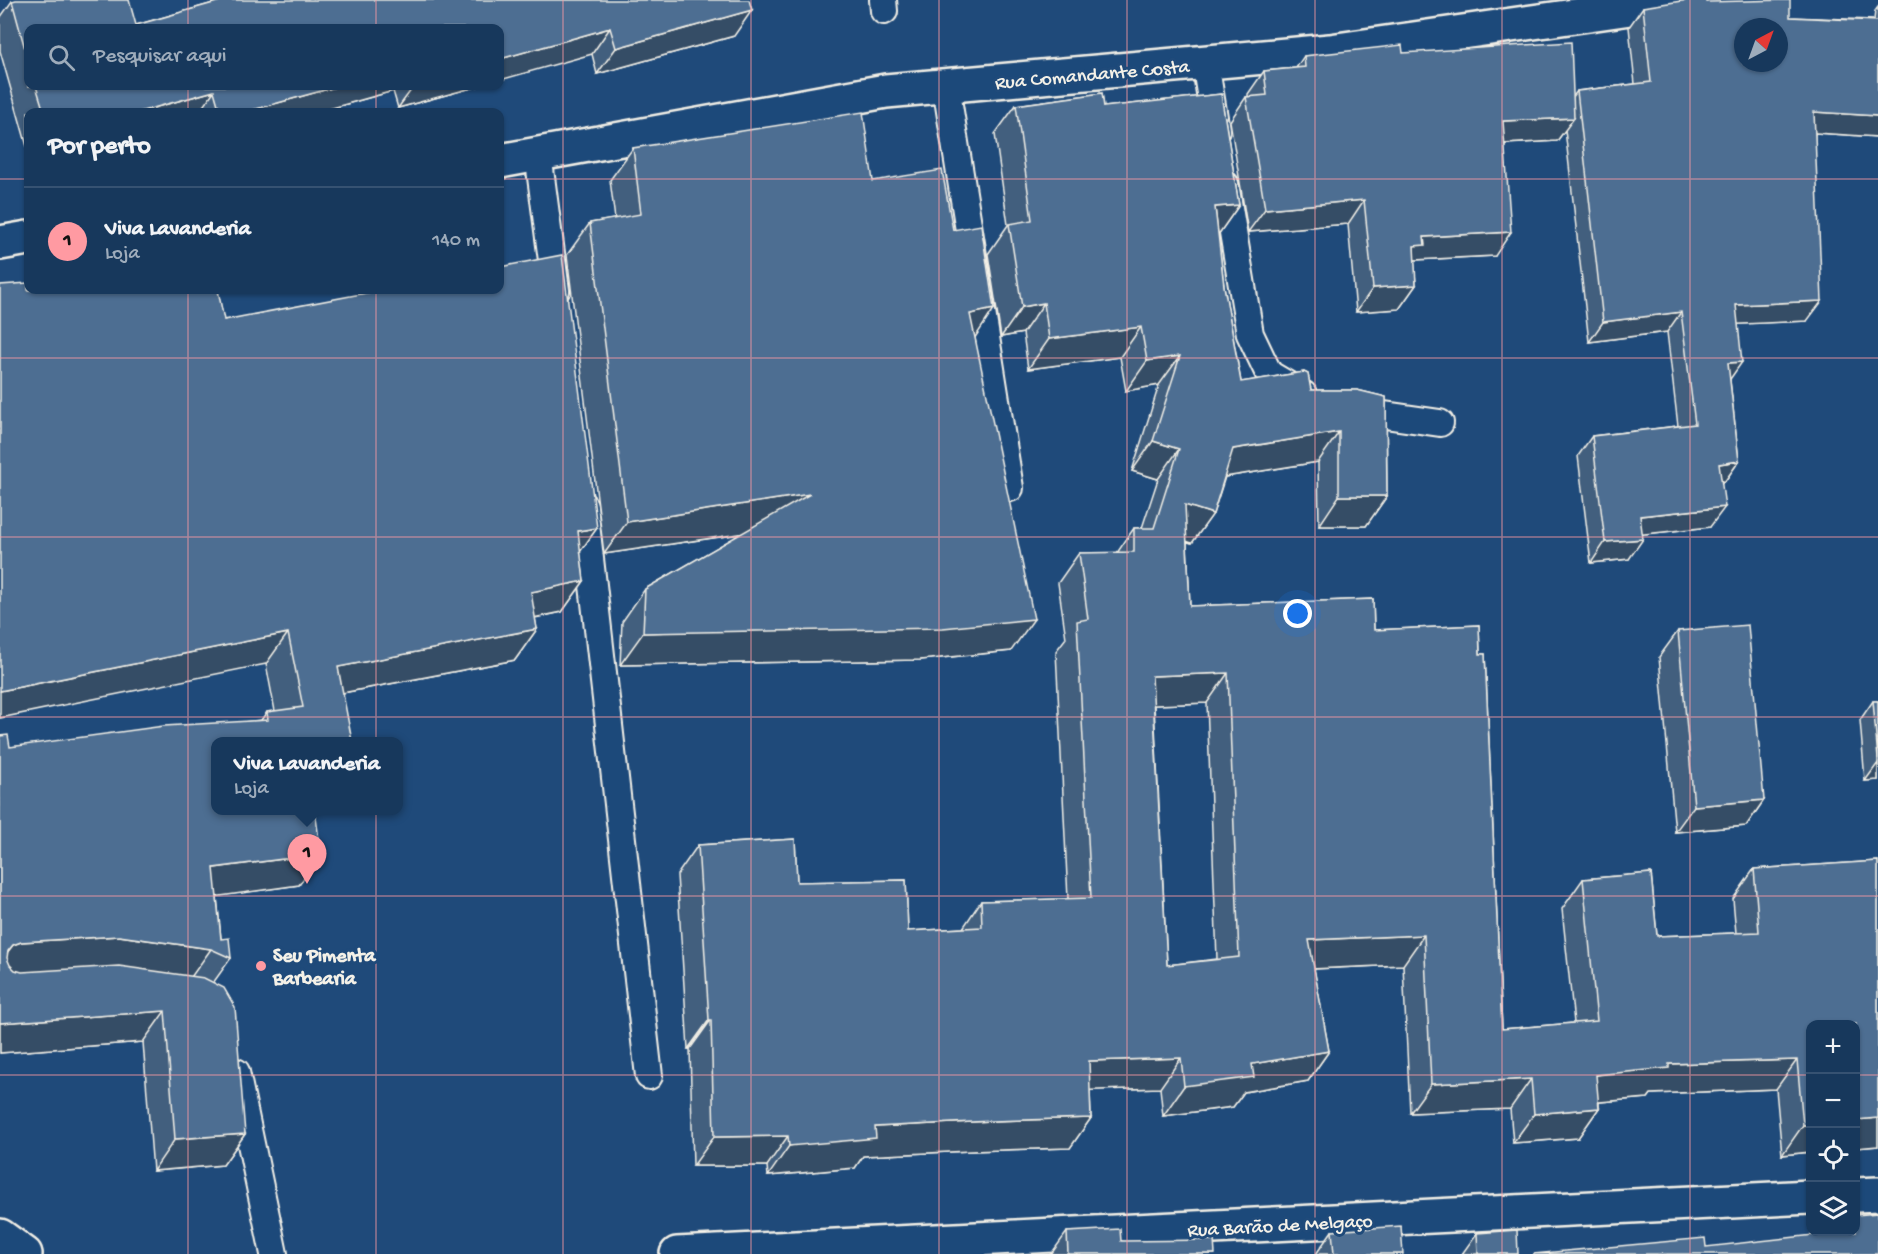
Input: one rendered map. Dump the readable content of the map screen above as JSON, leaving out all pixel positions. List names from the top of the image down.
{
  "streets": {
    "street": ["Rua Comandante Costa", "Rua Barão de Melgaço"]
  },
  "places": ["Seu Pimenta Barbearia"],
  "north": "top right",
  "page": {
    "search": "Pesquisar aqui",
    "heading": "Por perto",
    "list": [
      {
        "mark": "1",
        "name": "Viva Lavanderia",
        "note": "Loja",
        "value": "140 m"
      }
    ],
    "popup": ["Viva Lavanderia", "Loja"],
    "pins": "1",
    "map_buttons": ["+", "−"]
  }
}
